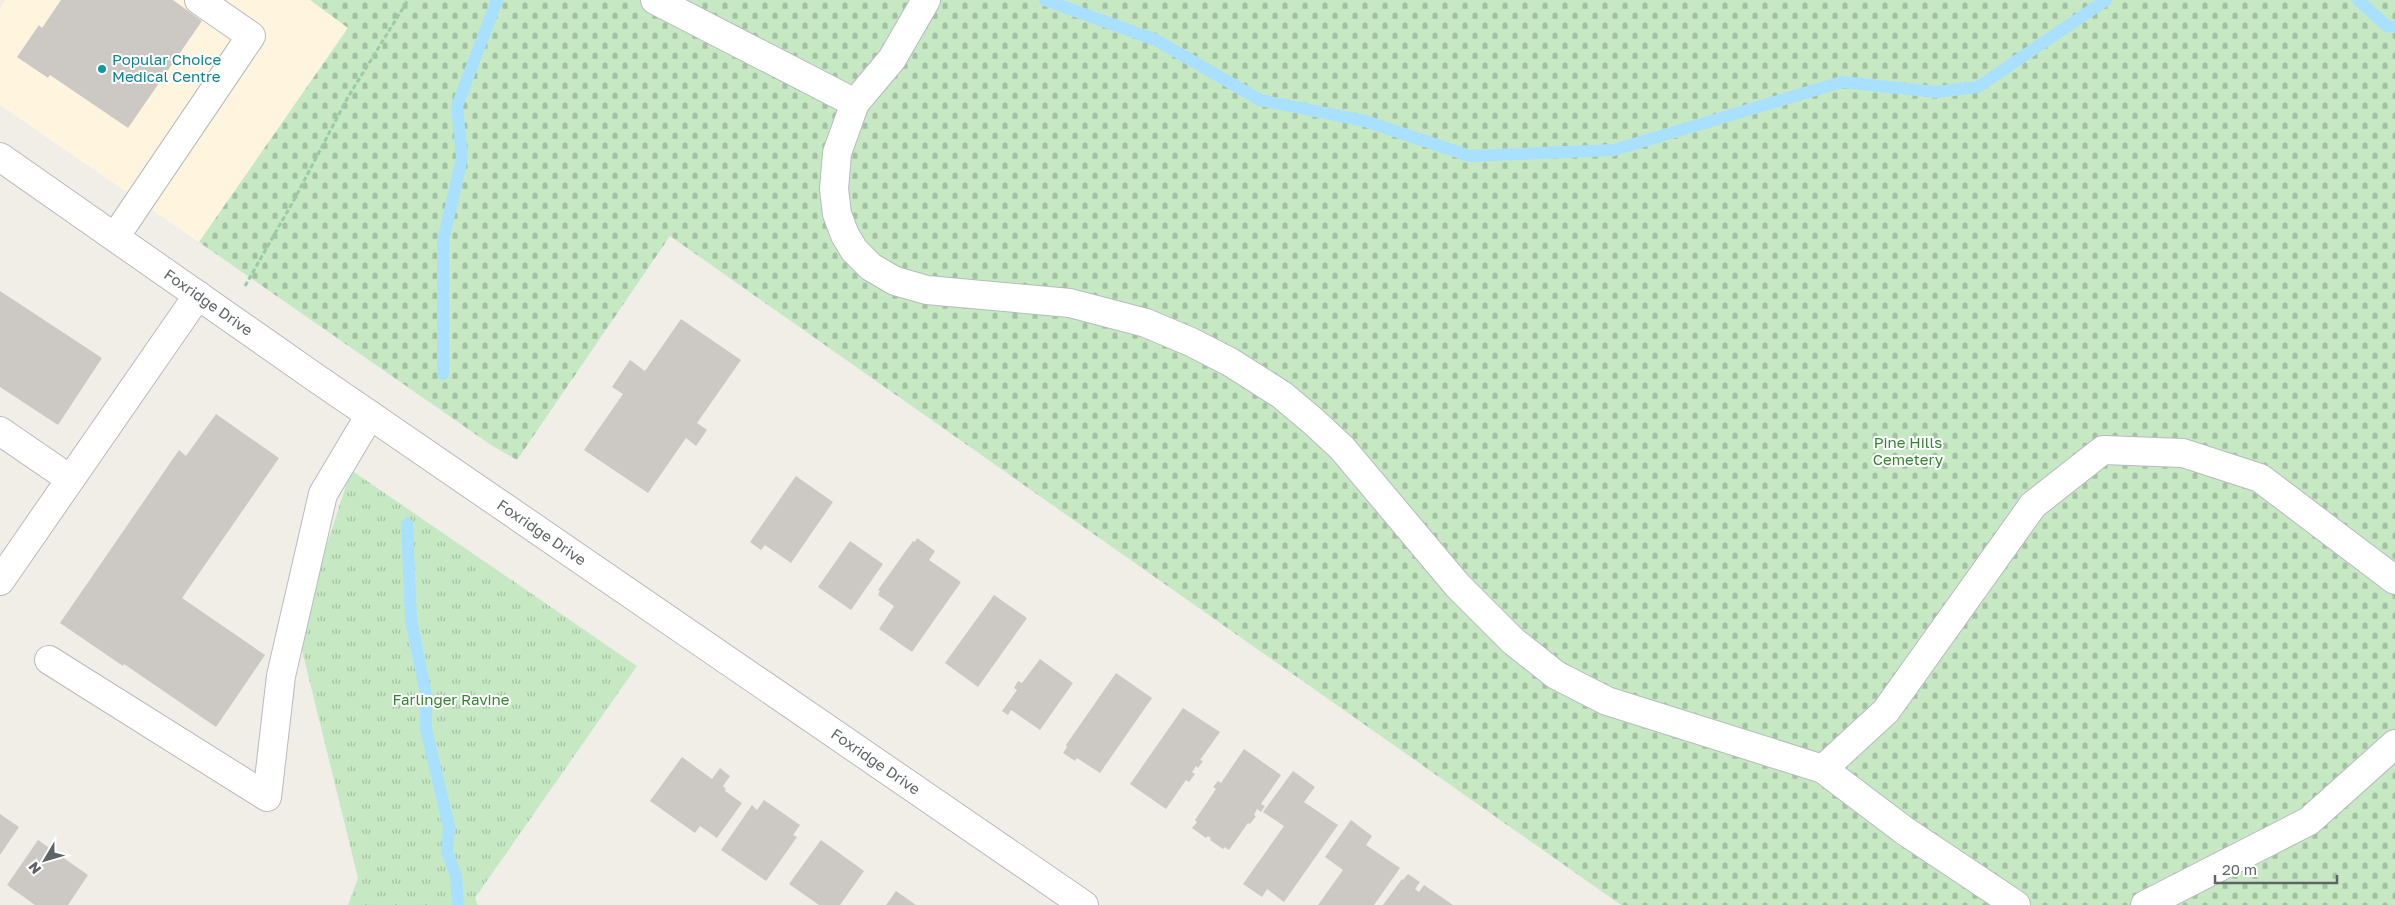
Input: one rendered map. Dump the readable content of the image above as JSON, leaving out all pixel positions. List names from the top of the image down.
{
  "streets": {
    "street": ["Foxridge Drive"]
  },
  "parks": ["Pine Hills Cemetery", "Farlinger Ravine"],
  "places": ["Popular Choice Medical Centre"],
  "scale_bar": "20 m",
  "north": "bottom left"
}
